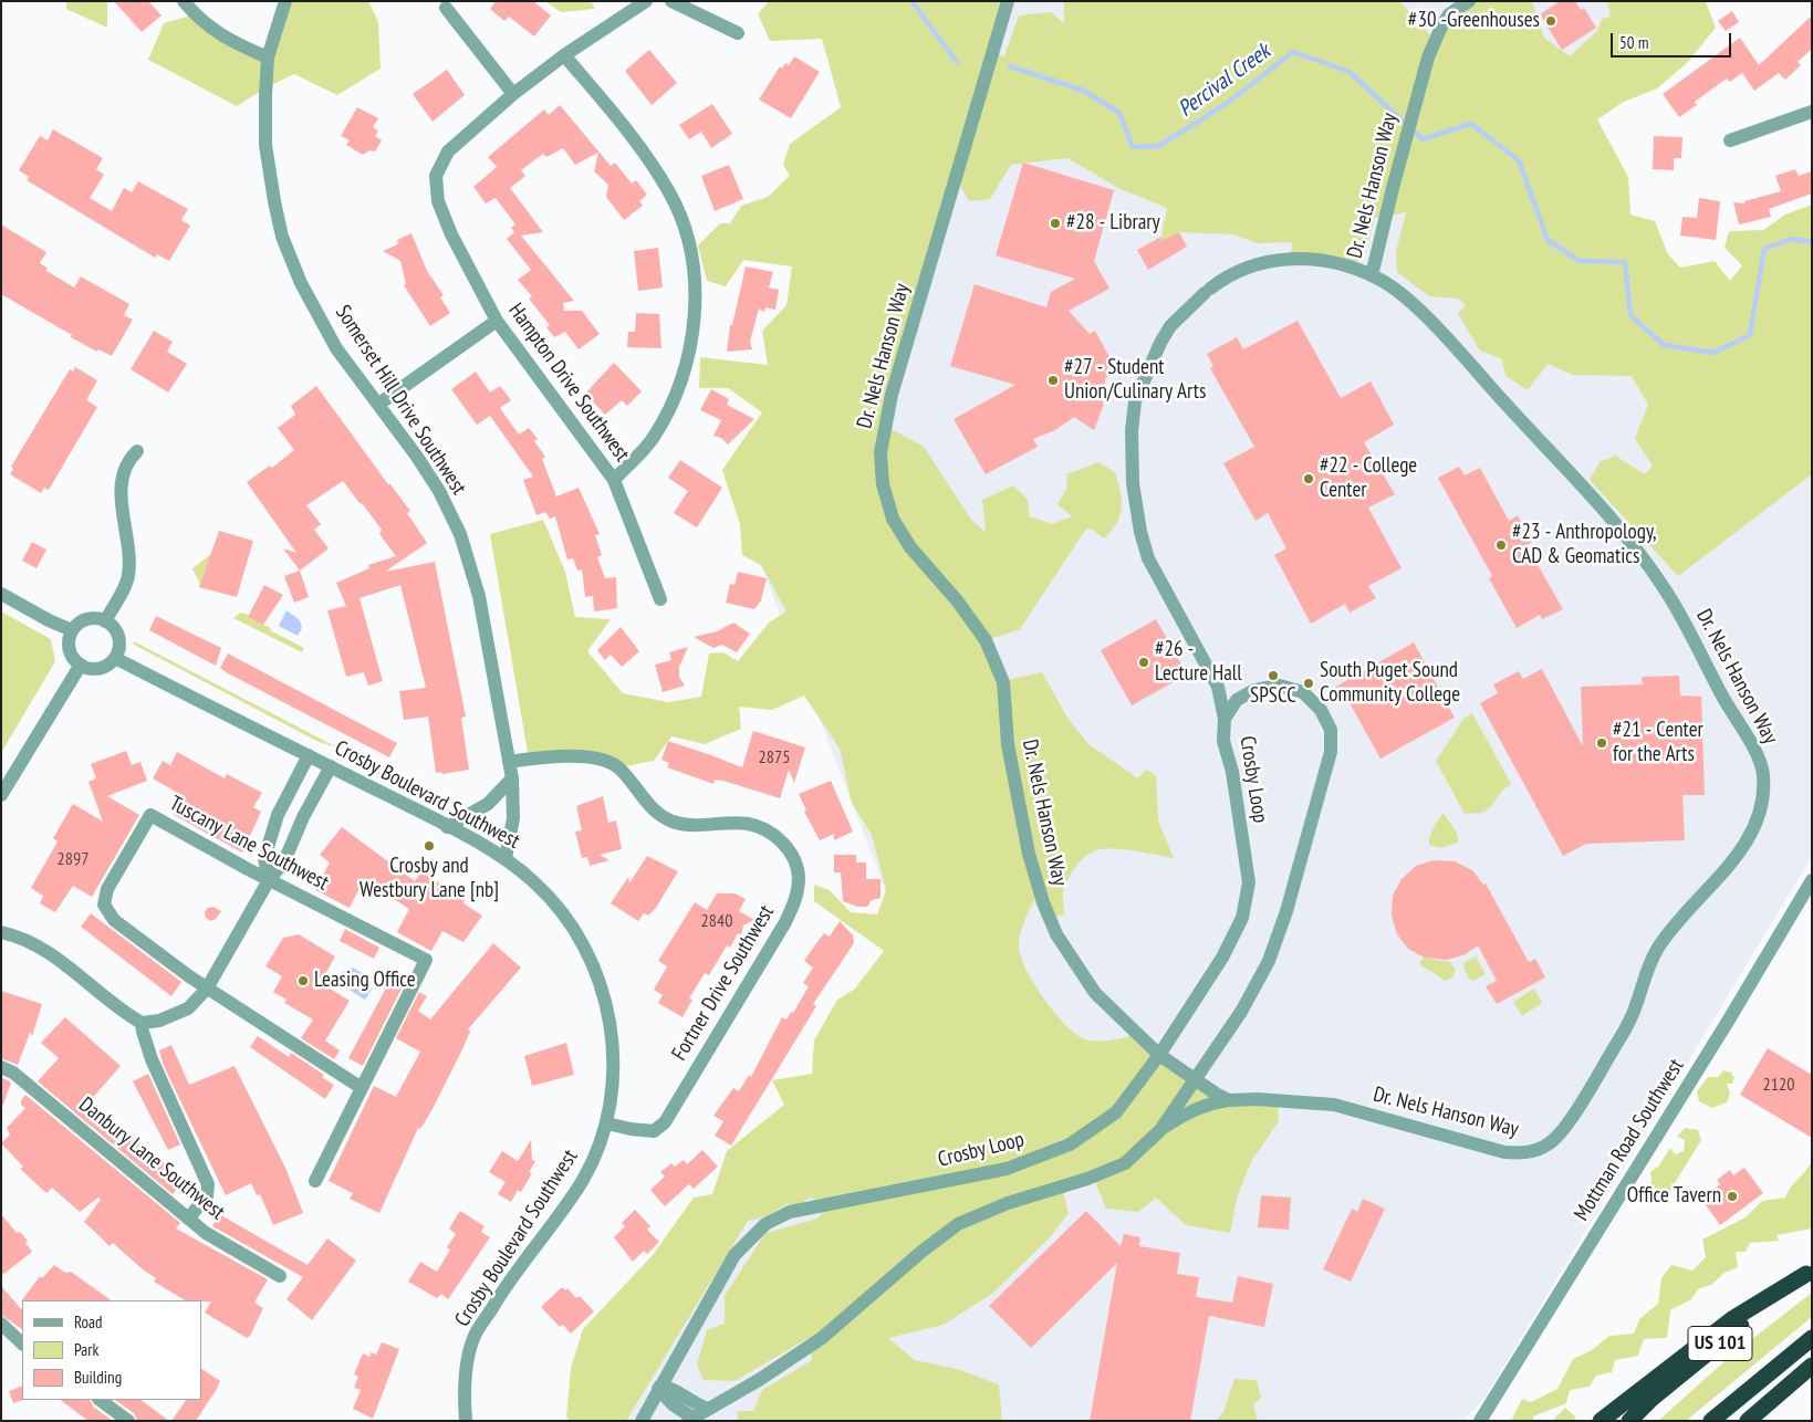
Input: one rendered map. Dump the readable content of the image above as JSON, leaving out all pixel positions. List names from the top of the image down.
{
  "streets": {
    "highway": ["US 101"],
    "street": [
      "Dr. Nels Hanson Way",
      "Hampton Drive Southwest",
      "Somerset Hill Drive Southwest",
      "Crosby Loop",
      "Crosby Boulevard Southwest",
      "Tuscany Lane Southwest",
      "Fortner Drive Southwest",
      "Mottman Road Southwest",
      "Danbury Lane Southwest"
    ]
  },
  "crossings": [
    ["Dr. Nels Hanson Way", "Crosby Loop"],
    ["Somerset Hill Drive Southwest", "Crosby Boulevard Southwest"],
    ["Somerset Hill Drive Southwest", "Fortner Drive Southwest"],
    ["Crosby Boulevard Southwest", "Fortner Drive Southwest"]
  ],
  "water": ["Percival Creek"],
  "places": [
    "#30 -Greenhouses",
    "#28 - Library",
    "#27 - Student Union/Culinary Arts",
    "#22 - College Center",
    "#23 - Anthropology, CAD & Geomatics",
    "#26 - Lecture Hall",
    "SPSCC",
    "South Puget Sound Community College",
    "#21 - Center for the Arts",
    "Crosby and Westbury Lane [nb]",
    "Leasing Office",
    "Office Tavern"
  ],
  "house_numbers": [
    "2875",
    "2897",
    "2840",
    "2120"
  ],
  "legend": ["Road", "Park", "Building"],
  "scale_bar": "50 m"
}
